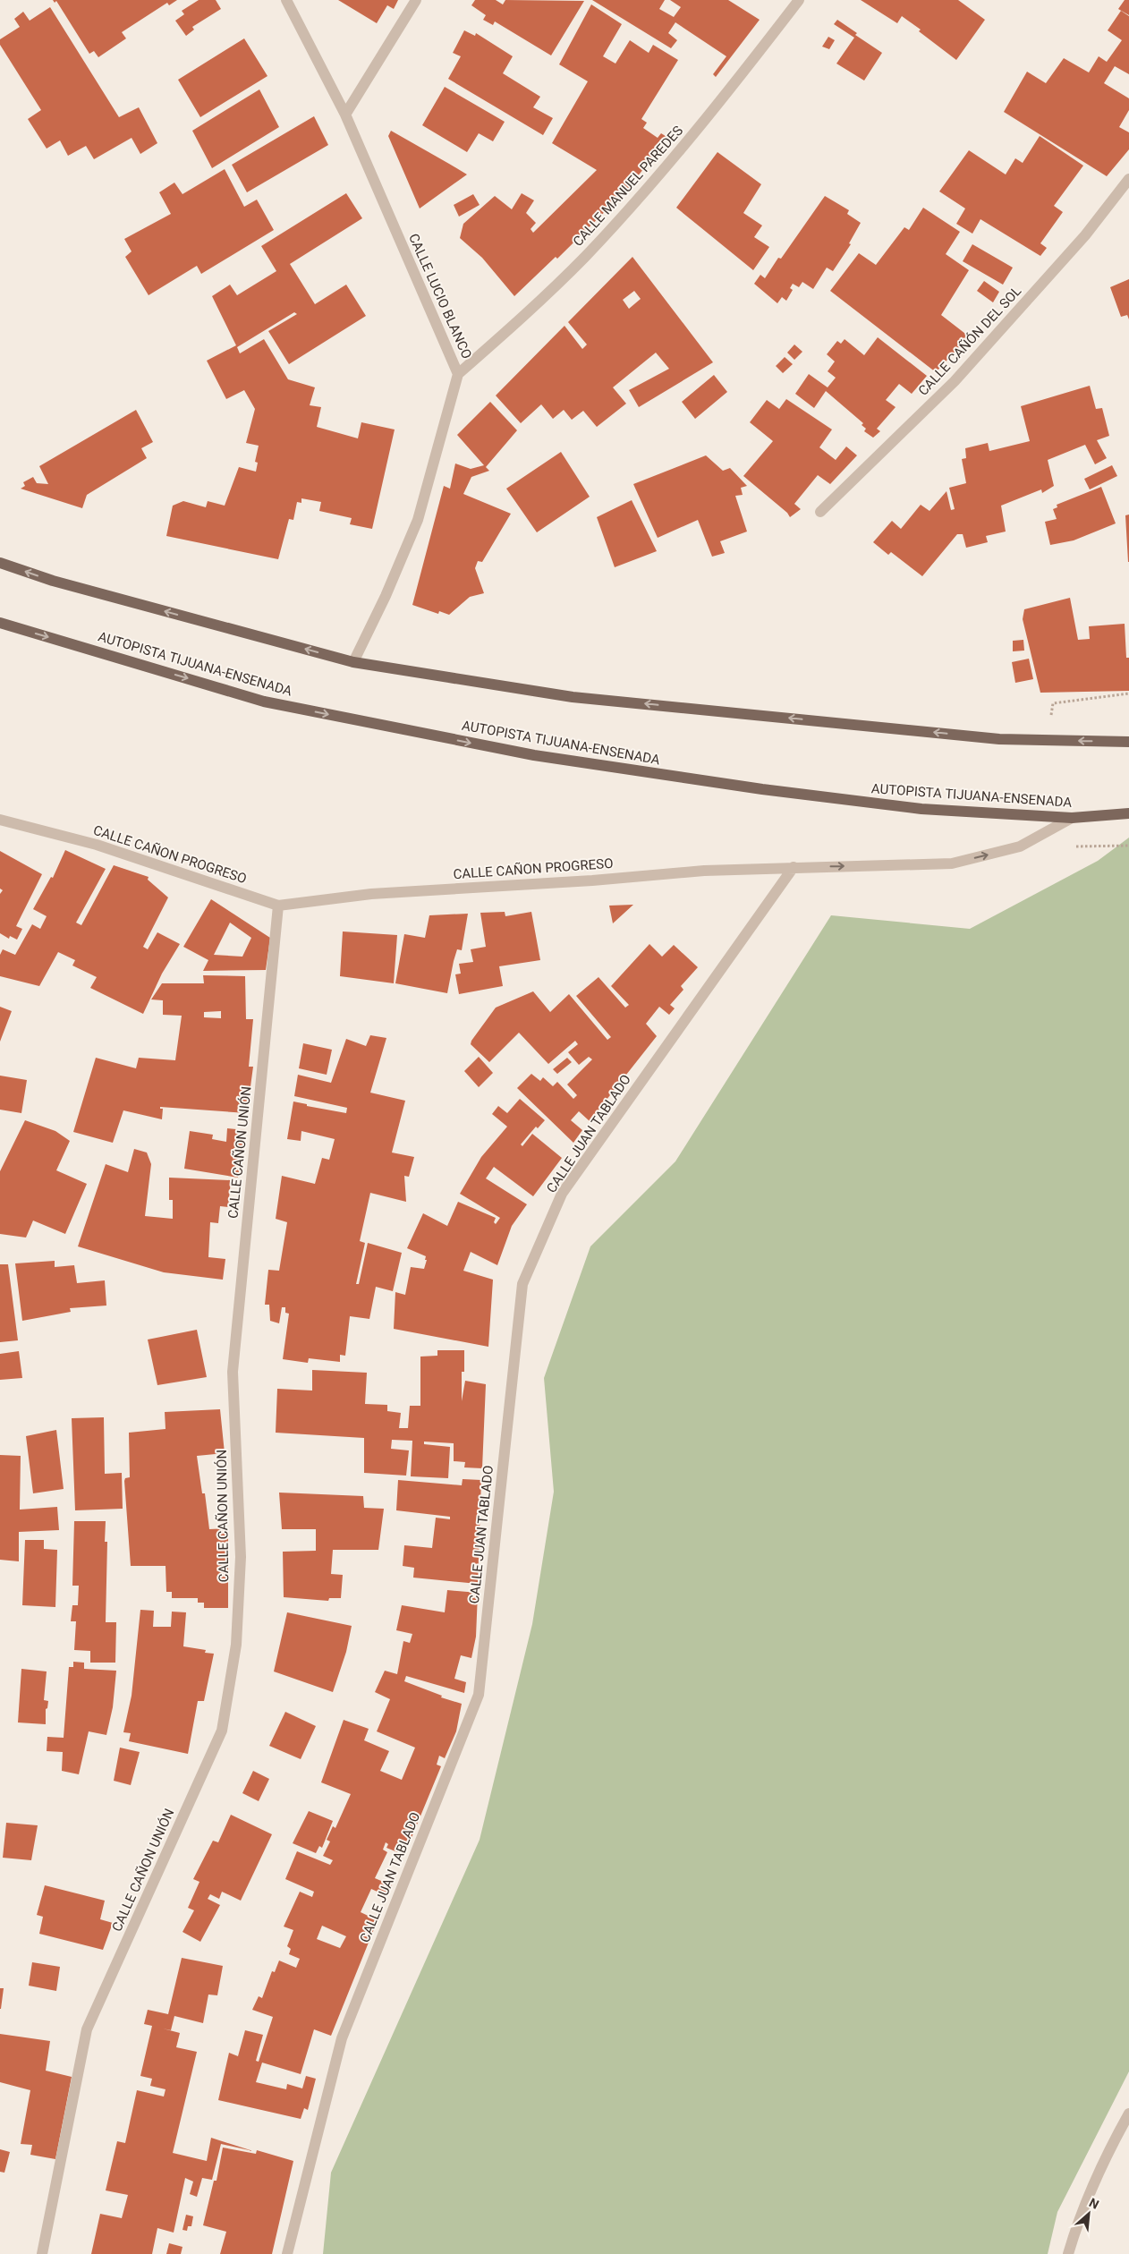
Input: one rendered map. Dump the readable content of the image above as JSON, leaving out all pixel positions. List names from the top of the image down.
{
  "streets": {
    "main road": ["AUTOPISTA TIJUANA-ENSENADA"],
    "street": [
      "CALLE MANUEL PAREDES",
      "CALLE LUCIO BLANCO",
      "CALLE CAÑÓN DEL SOL",
      "CALLE CAÑON PROGRESO",
      "CALLE JUAN TABLADO",
      "CALLE CAÑON UNIÓN"
    ]
  },
  "crossings": [
    ["CALLE MANUEL PAREDES", "CALLE LUCIO BLANCO"],
    ["AUTOPISTA TIJUANA-ENSENADA", "CALLE CAÑON PROGRESO"],
    ["CALLE CAÑON PROGRESO", "CALLE JUAN TABLADO"],
    ["CALLE CAÑON PROGRESO", "CALLE CAÑON UNIÓN"]
  ],
  "north": "top right"
}
